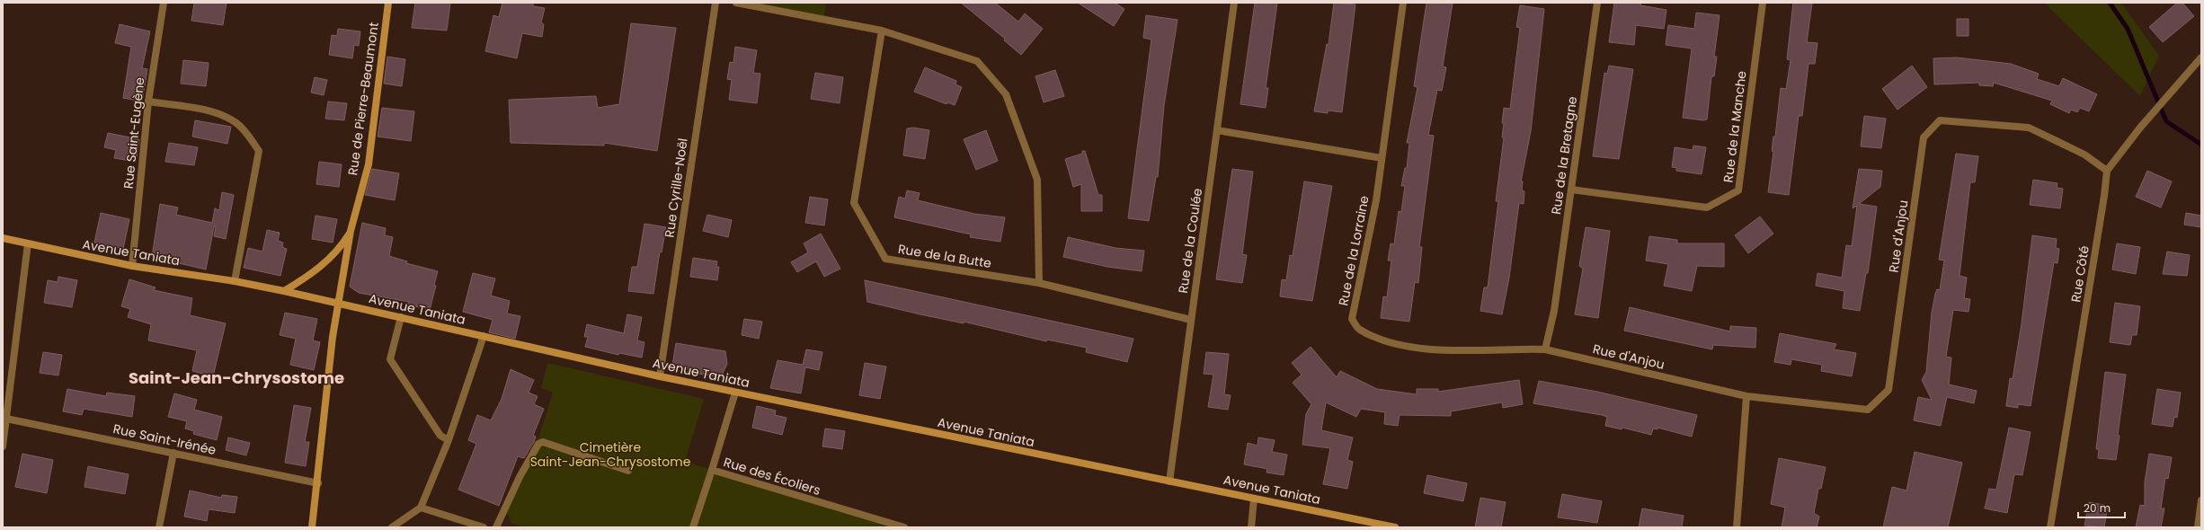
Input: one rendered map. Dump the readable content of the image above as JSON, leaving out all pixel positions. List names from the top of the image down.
{
  "streets": {
    "main road": ["Rue de Pierre-Beaumont", "Avenue Taniata"],
    "street": [
      "Rue de la Manche",
      "Rue Saint-Eugène",
      "Rue de la Bretagne",
      "Rue Cyrille-Noël",
      "Rue d'Anjou",
      "Rue de la Coulée",
      "Rue de la Lorraine",
      "Rue de la Butte",
      "Rue Côté",
      "Rue Saint-Irénée",
      "Rue des Écoliers"
    ]
  },
  "crossings": [
    ["Rue de Pierre-Beaumont", "Avenue Taniata"],
    ["Rue de Pierre-Beaumont", "Rue Saint-Irénée"],
    ["Rue de la Manche", "Rue de la Bretagne"],
    ["Rue Saint-Eugène", "Avenue Taniata"],
    ["Rue de la Bretagne", "Rue d'Anjou"],
    ["Rue de la Bretagne", "Rue de la Lorraine"],
    ["Rue Cyrille-Noël", "Avenue Taniata"],
    ["Rue d'Anjou", "Rue de la Lorraine"],
    ["Rue d'Anjou", "Rue Côté"],
    ["Rue de la Coulée", "Avenue Taniata"],
    ["Rue de la Coulée", "Rue de la Butte"],
    ["Avenue Taniata", "Rue des Écoliers"]
  ],
  "districts": ["Saint-Jean-Chrysostome"],
  "parks": ["Cimetière Saint-Jean-Chrysostome"],
  "scale_bar": "20 m"
}
